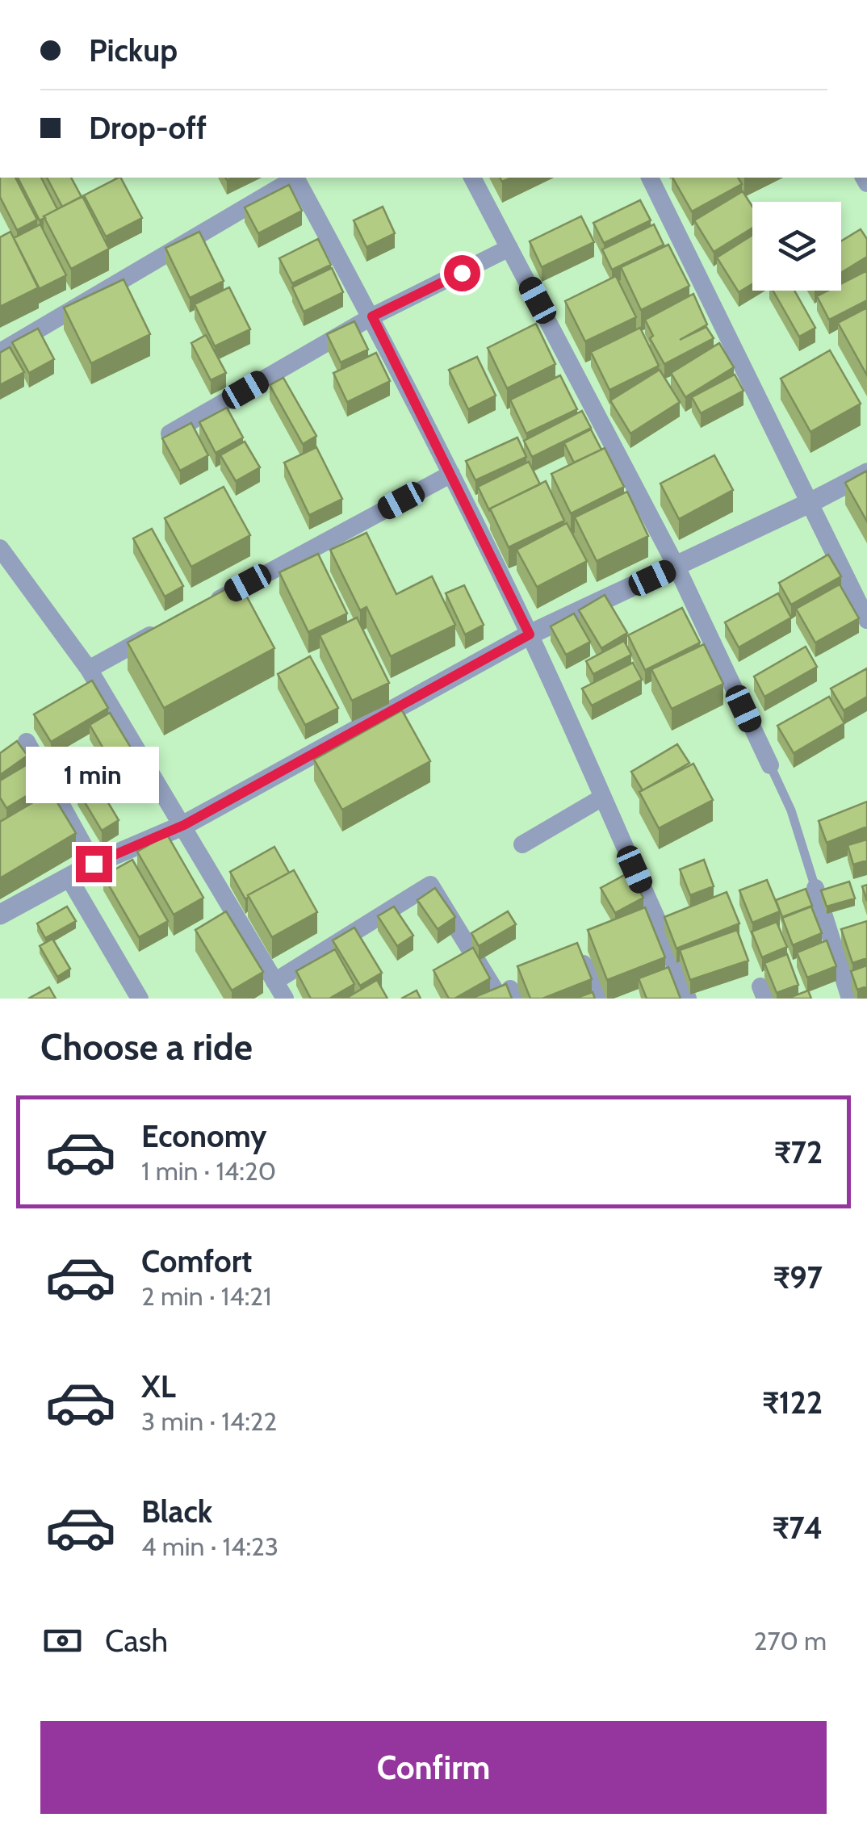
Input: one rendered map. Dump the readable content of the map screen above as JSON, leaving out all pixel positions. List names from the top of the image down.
{
  "page": {
    "banner": ["Pickup", "Drop-off"],
    "bubble": "1 min",
    "heading": "Choose a ride",
    "list": [
      {
        "name": "Economy",
        "note": "1 min · 14:20",
        "value": "₹72"
      },
      {
        "name": "Comfort",
        "note": "2 min · 14:21",
        "value": "₹97"
      },
      {
        "name": "XL",
        "note": "3 min · 14:22",
        "value": "₹122"
      },
      {
        "name": "Black",
        "note": "4 min · 14:23",
        "value": "₹74"
      }
    ],
    "pay": ["Cash", "270 m"],
    "buttons": "Confirm"
  }
}
